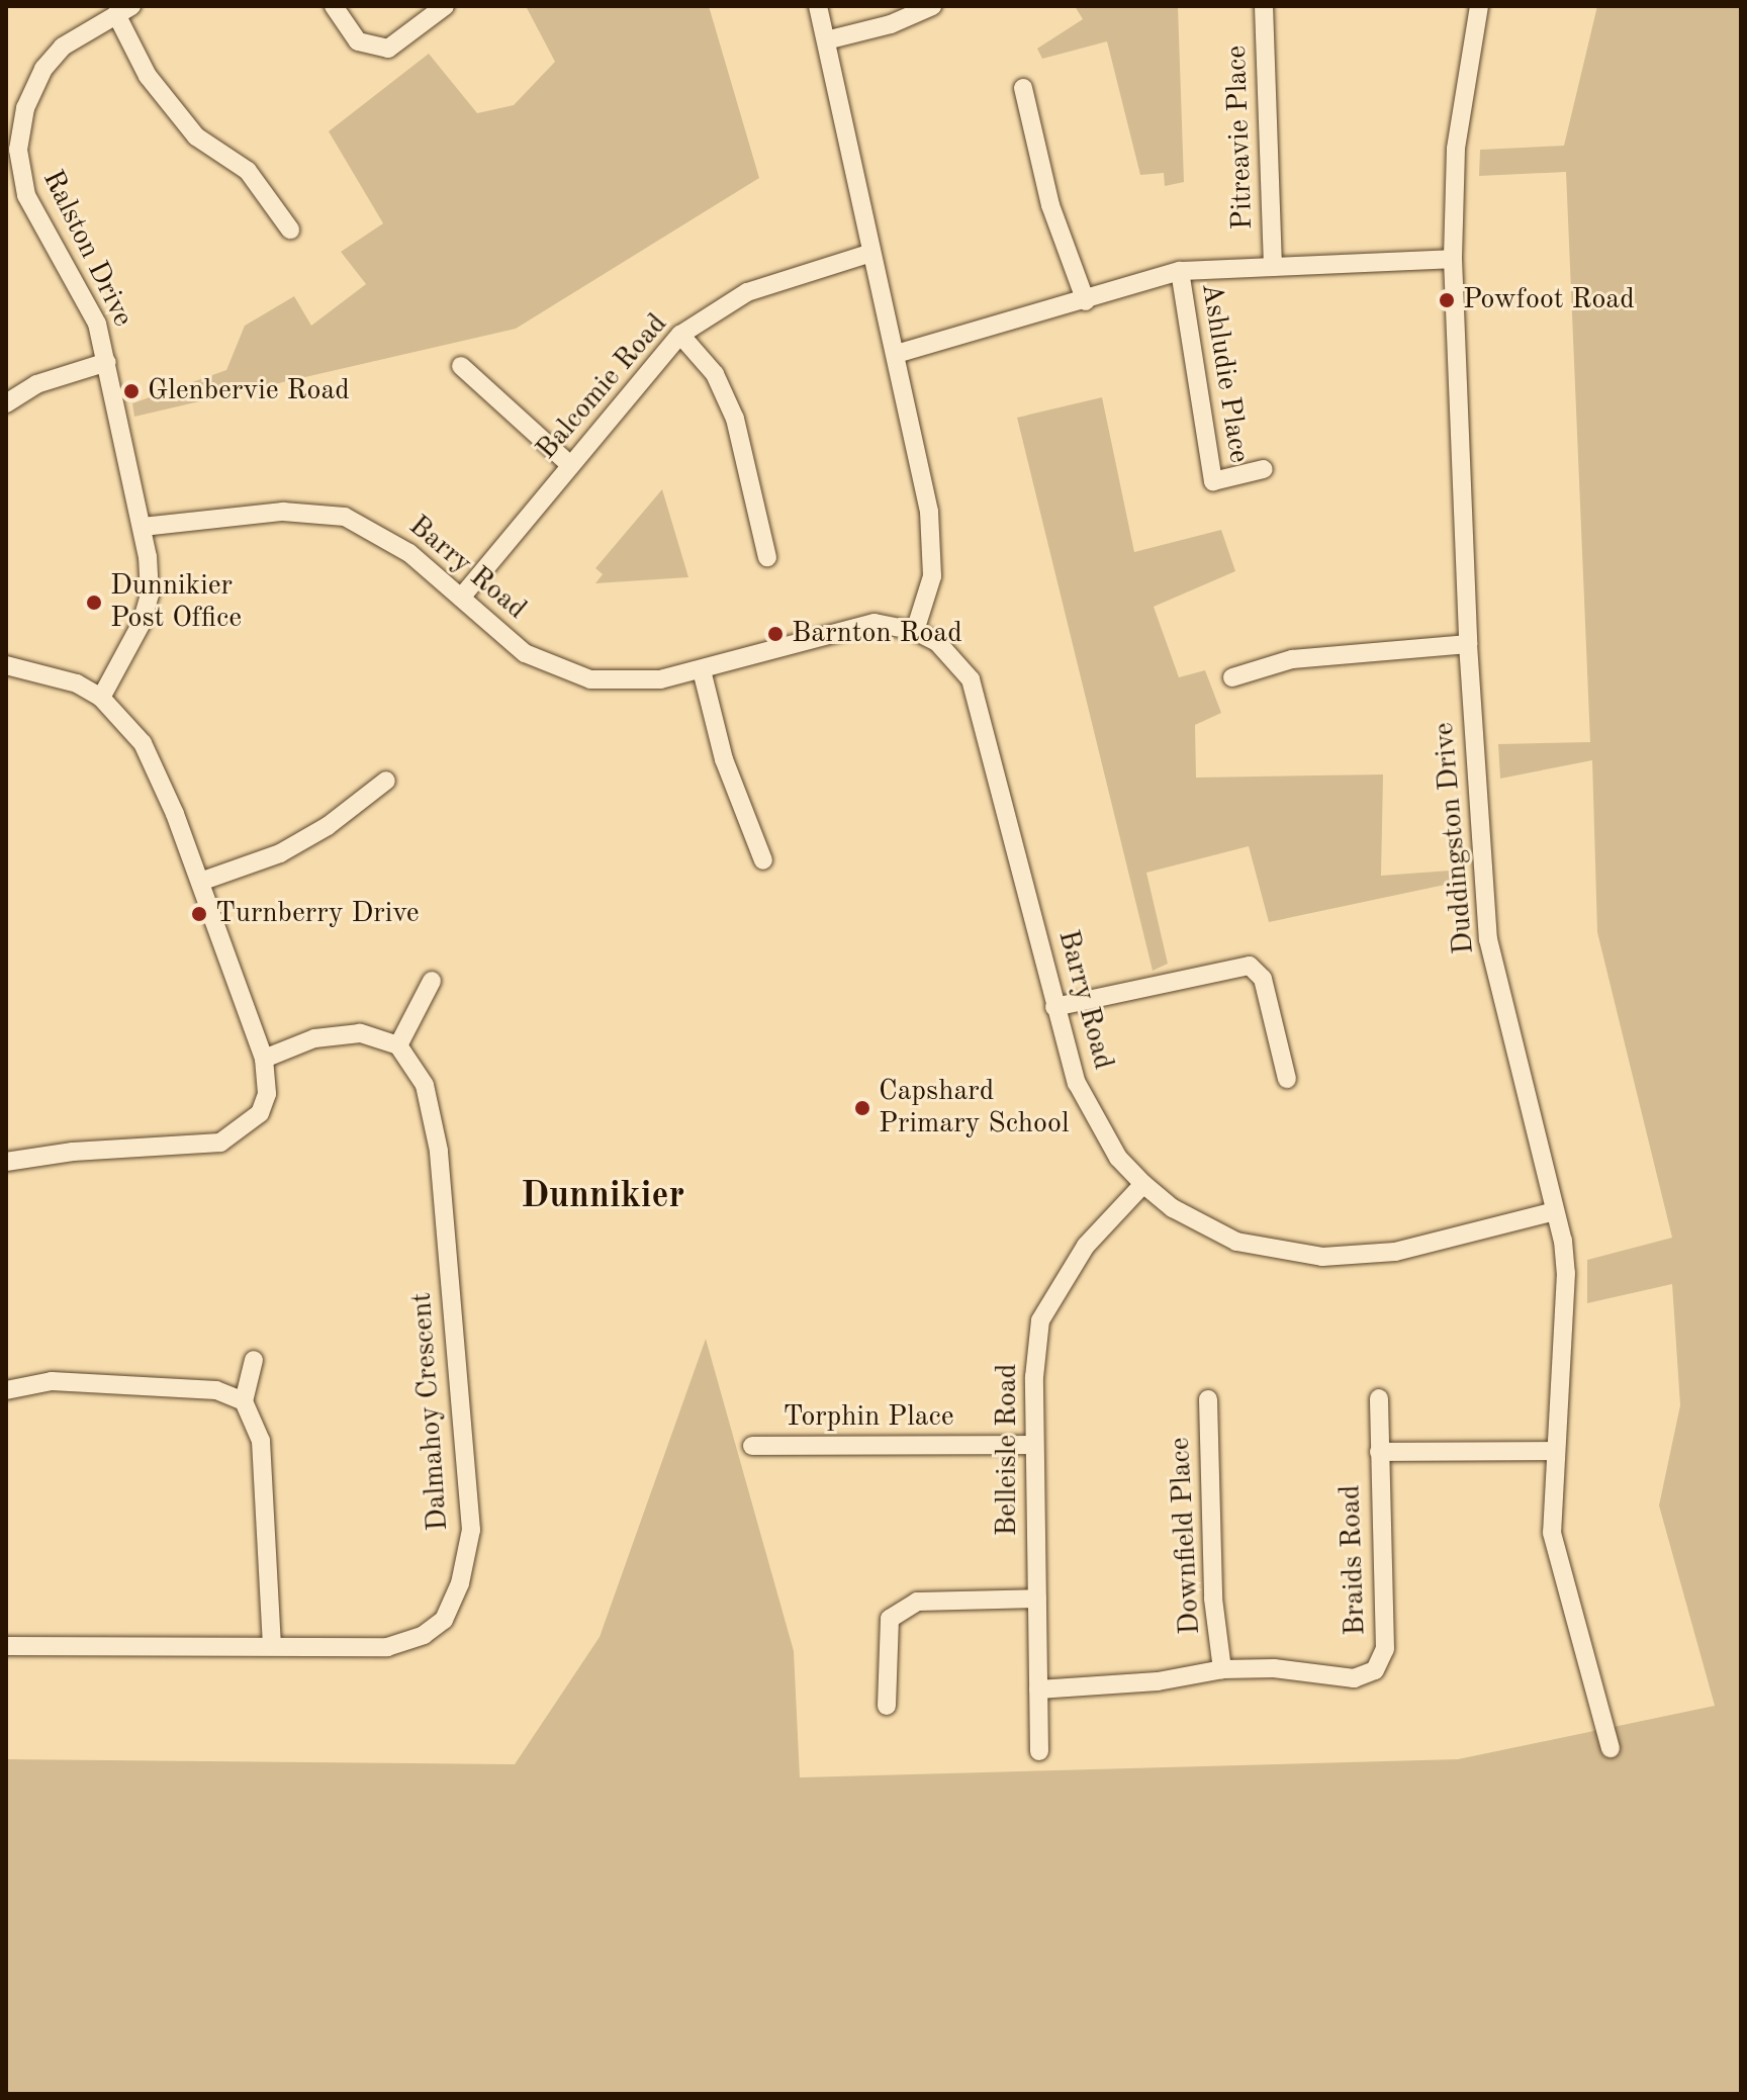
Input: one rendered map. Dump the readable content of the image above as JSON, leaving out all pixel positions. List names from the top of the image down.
{
  "streets": {
    "street": [
      "Pitreavie Place",
      "Ralston Drive",
      "Ashludie Place",
      "Balcomie Road",
      "Barry Road",
      "Duddingston Drive",
      "Dalmahoy Crescent",
      "Torphin Place",
      "Belleisle Road",
      "Downfield Place",
      "Braids Road"
    ]
  },
  "crossings": [
    ["Ralston Drive", "Barry Road"],
    ["Balcomie Road", "Barry Road"],
    ["Barry Road", "Duddingston Drive"],
    ["Barry Road", "Belleisle Road"],
    ["Torphin Place", "Belleisle Road"],
    ["Belleisle Road", "Braids Road"],
    ["Downfield Place", "Braids Road"]
  ],
  "districts": ["Dunnikier"],
  "places": [
    "Powfoot Road",
    "Glenbervie Road",
    "Dunnikier Post Office",
    "Barnton Road",
    "Turnberry Drive",
    "Capshard Primary School"
  ]
}
